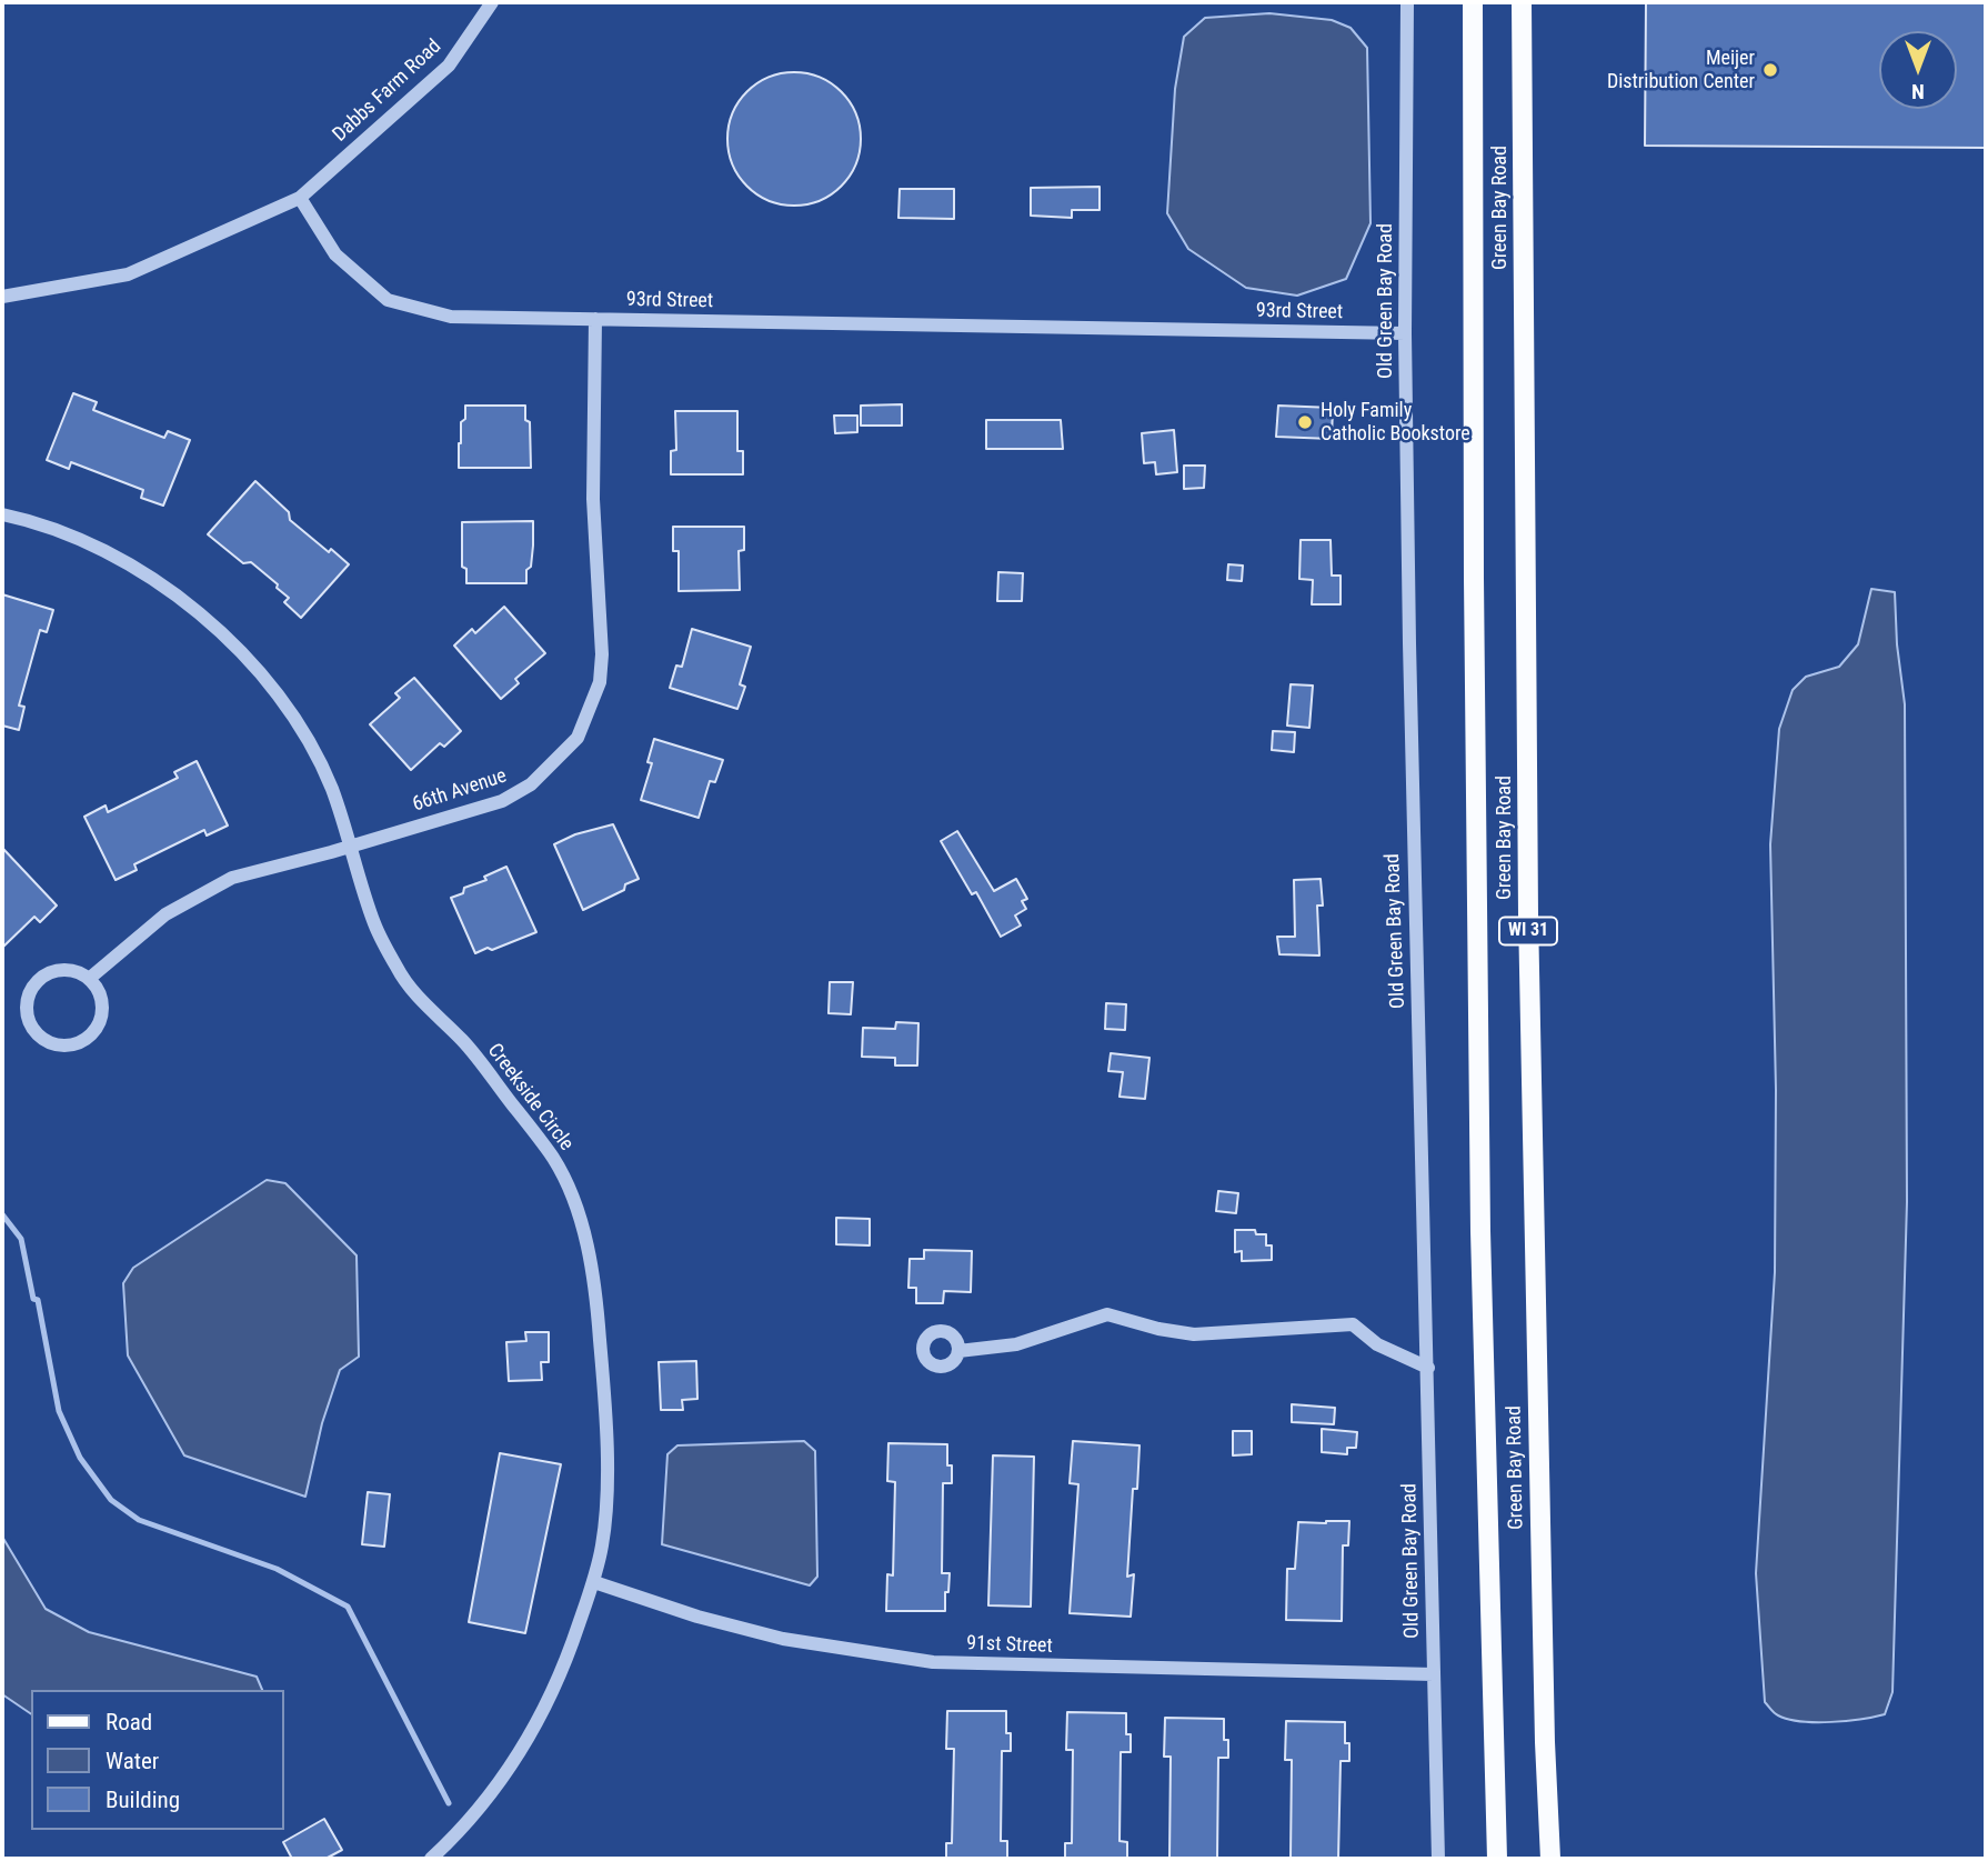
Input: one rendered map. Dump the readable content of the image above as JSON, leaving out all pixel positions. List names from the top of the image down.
{
  "streets": {
    "main road": ["Green Bay Road", "WI 31"],
    "street": [
      "Dabbs Farm Road",
      "93rd Street",
      "Old Green Bay Road",
      "66th Avenue",
      "Creekside Circle",
      "91st Street"
    ]
  },
  "crossings": [
    ["Dabbs Farm Road", "93rd Street"],
    ["93rd Street", "Old Green Bay Road"],
    ["93rd Street", "66th Avenue"],
    ["Old Green Bay Road", "91st Street"],
    ["66th Avenue", "Creekside Circle"],
    ["Creekside Circle", "91st Street"]
  ],
  "places": ["Meijer Distribution Center", "Holy Family Catholic Bookstore"],
  "legend": ["Road", "Water", "Building"],
  "north": "bottom"
}
